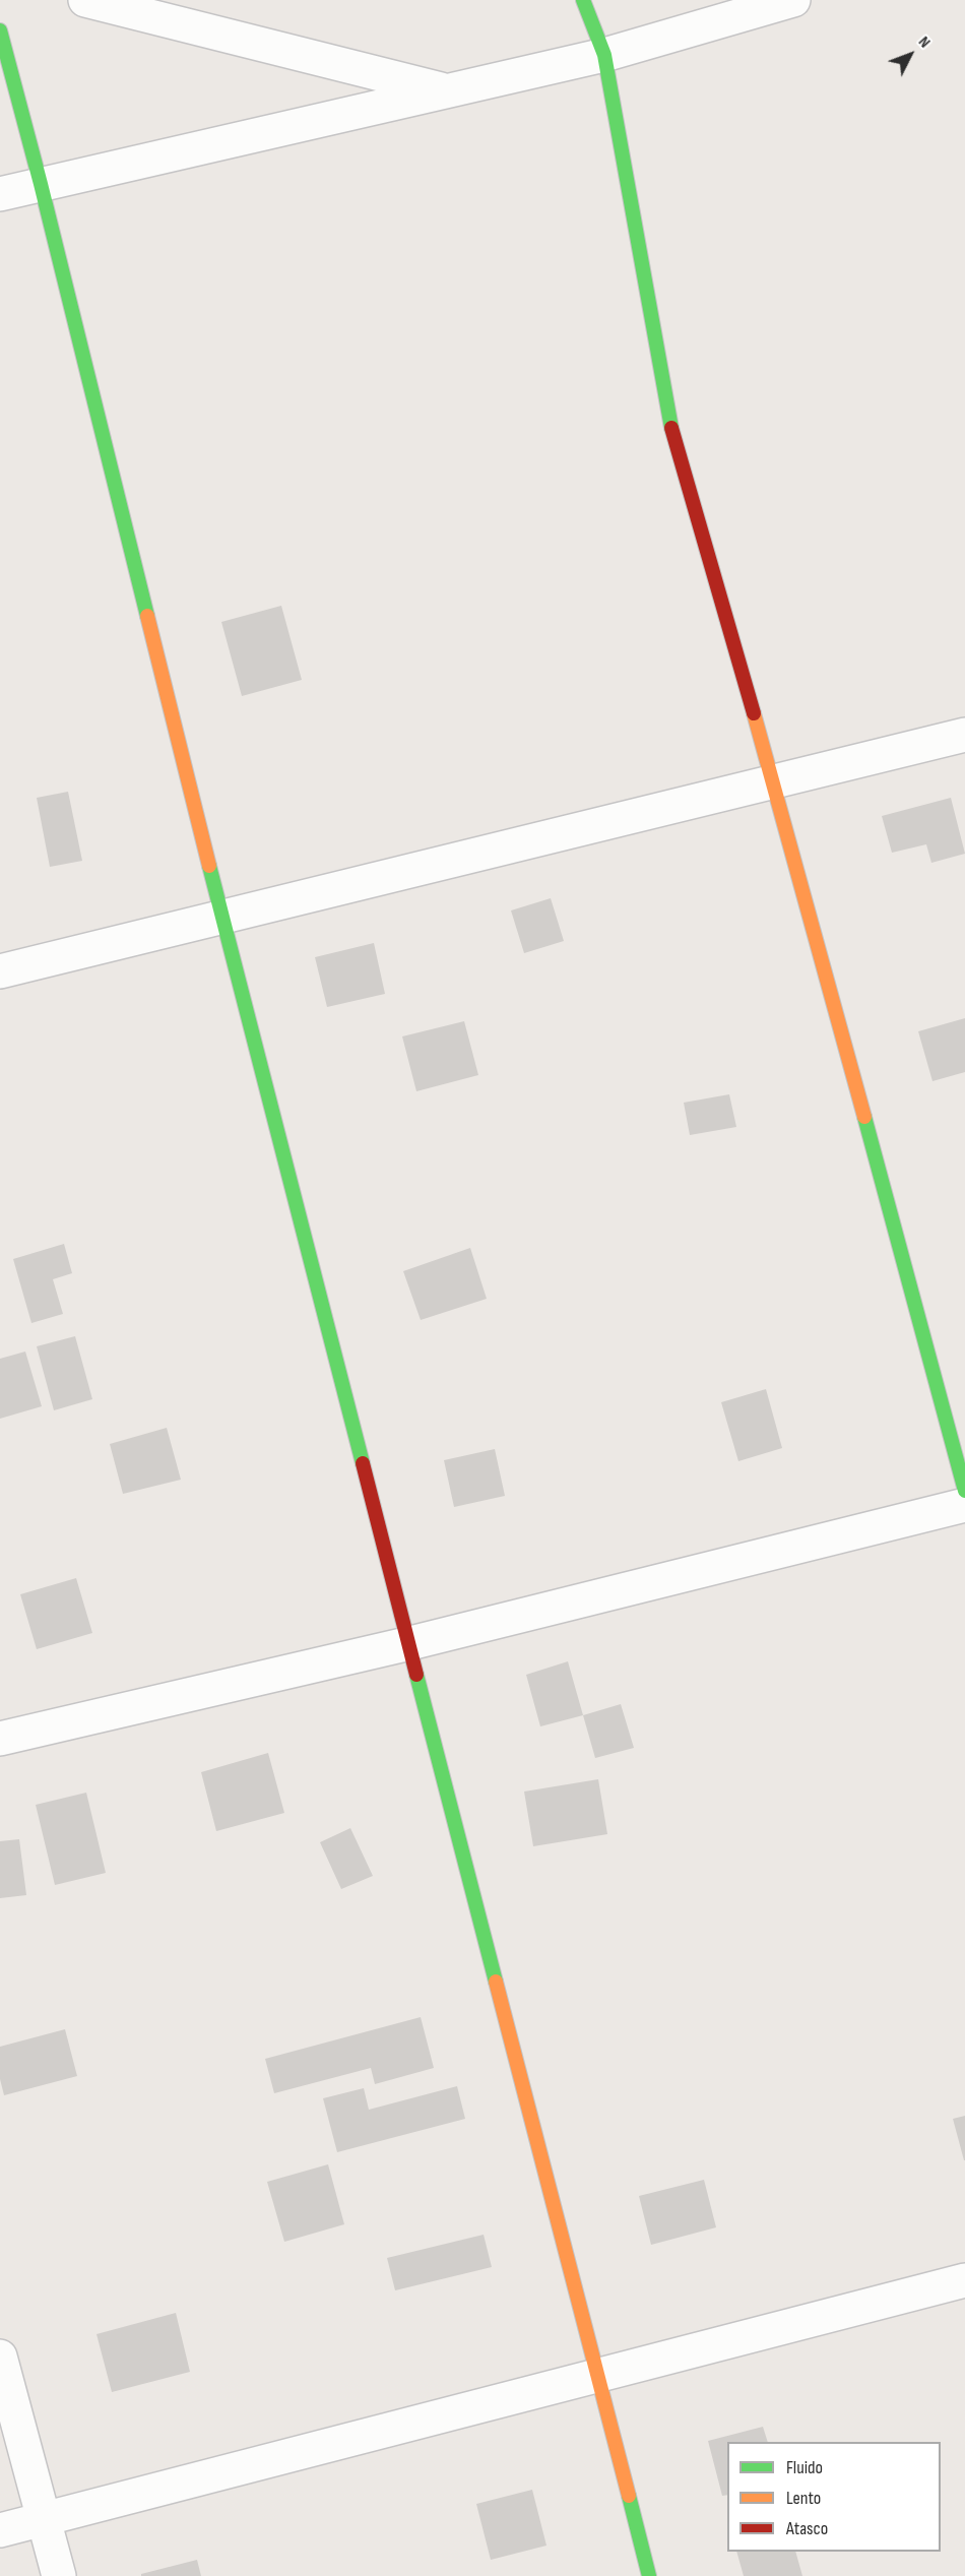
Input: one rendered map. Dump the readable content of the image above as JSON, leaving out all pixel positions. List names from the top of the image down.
{
  "legend": ["Fluido", "Lento", "Atasco"],
  "north": "top right"
}
